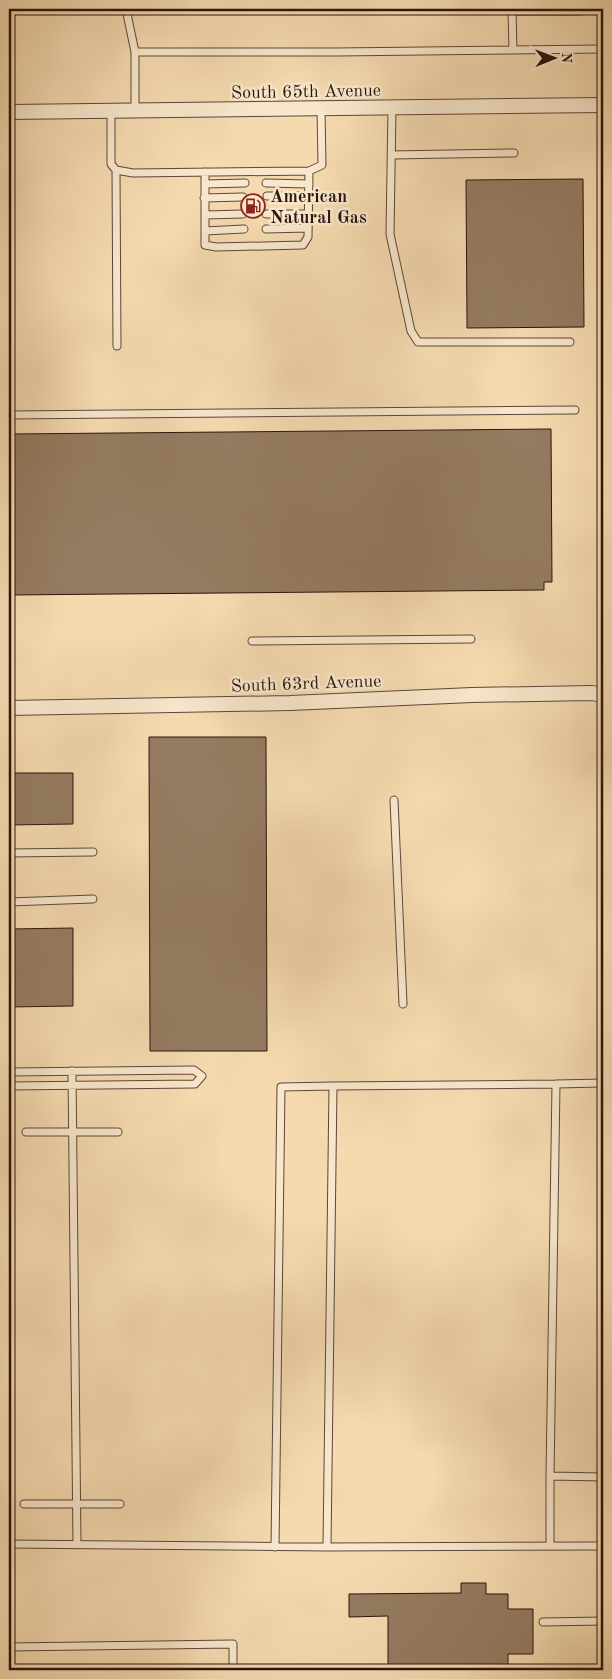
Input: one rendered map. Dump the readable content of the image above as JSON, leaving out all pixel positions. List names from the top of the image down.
{
  "streets": {
    "street": ["South 65th Avenue", "South 63rd Avenue"]
  },
  "places": {
    "fuel station": ["American Natural Gas"]
  },
  "north": "right"
}
